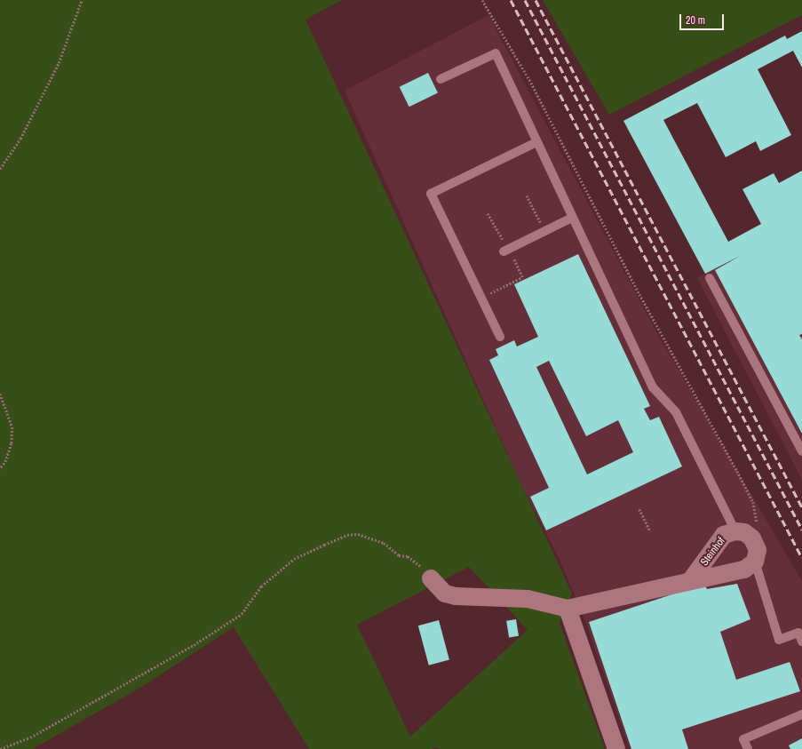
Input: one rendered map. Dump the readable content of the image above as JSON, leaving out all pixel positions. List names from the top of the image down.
{
  "streets": {
    "street": ["Steinhof"]
  },
  "scale_bar": "20 m"
}
